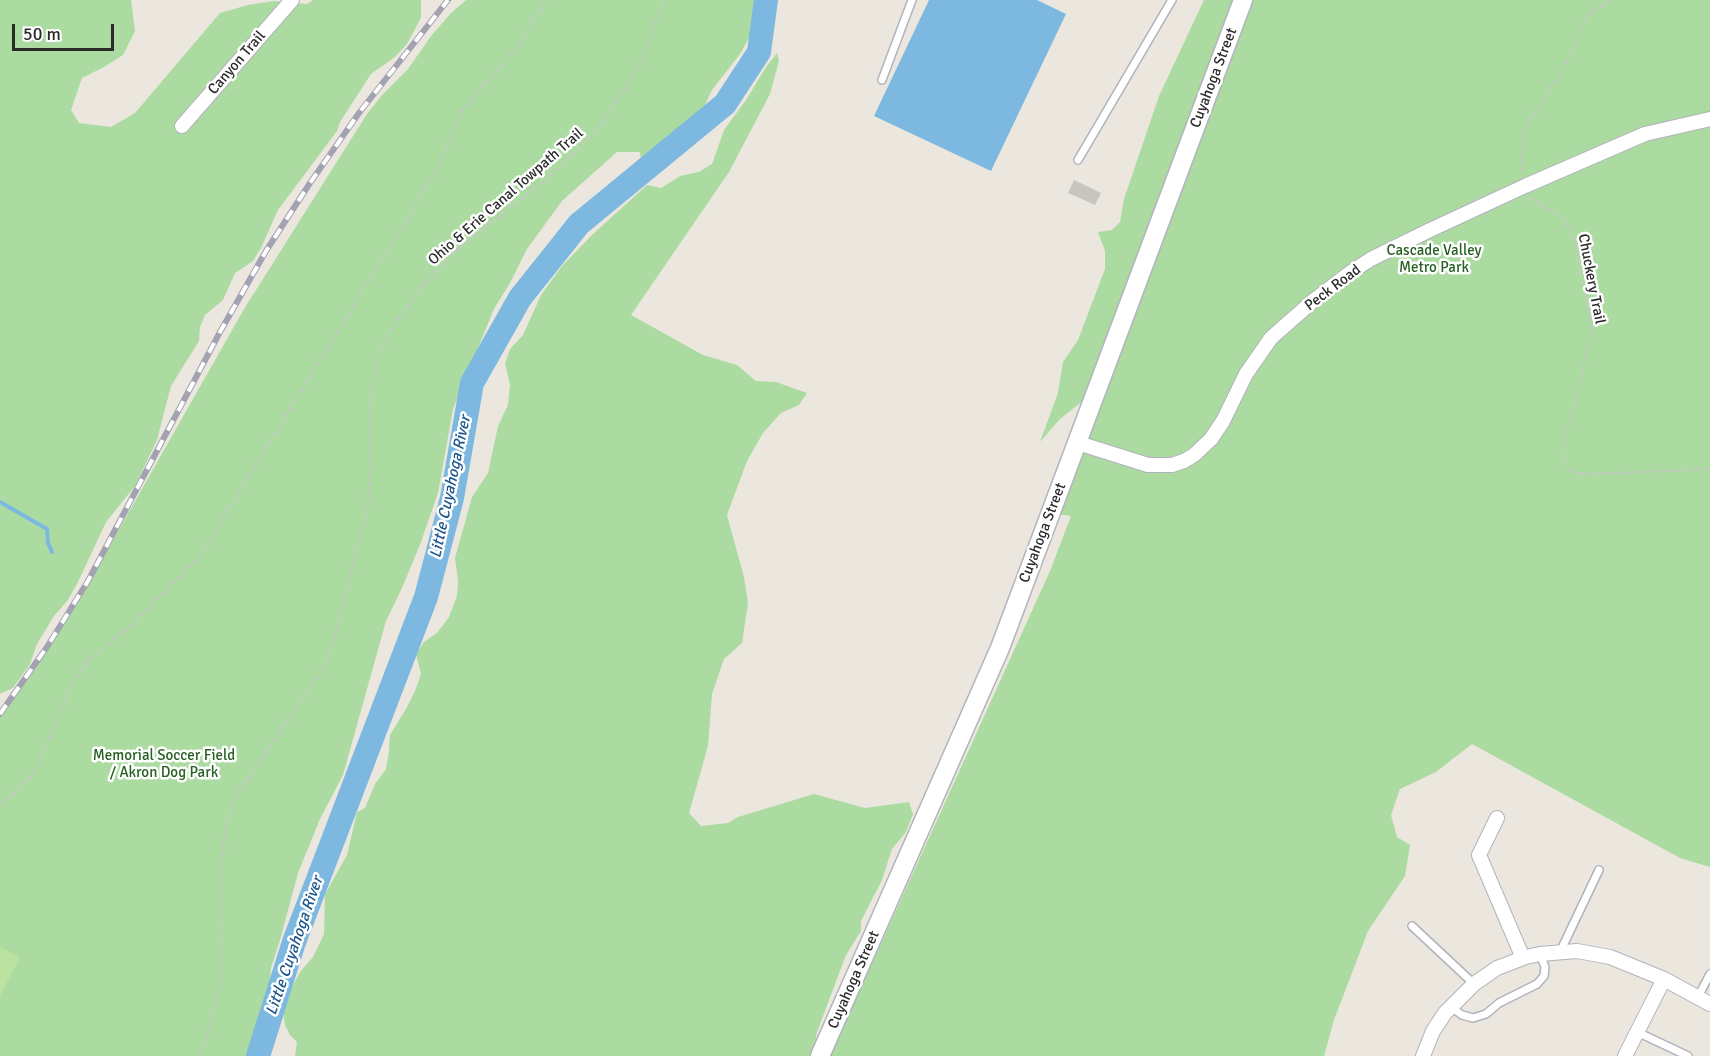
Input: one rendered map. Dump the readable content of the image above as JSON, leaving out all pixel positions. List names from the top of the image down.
{
  "streets": {
    "street": ["Canyon Trail", "Cuyahoga Street", "Peck Road"],
    "path": ["Ohio & Erie Canal Towpath Trail", "Chuckery Trail"]
  },
  "crossings": [
    ["Cuyahoga Street", "Peck Road"],
    ["Chuckery Trail", "Peck Road"]
  ],
  "water": ["Little Cuyahoga River"],
  "parks": ["Cascade Valley Metro Park", "Memorial Soccer Field / Akron Dog Park"],
  "scale_bar": "50 m"
}
